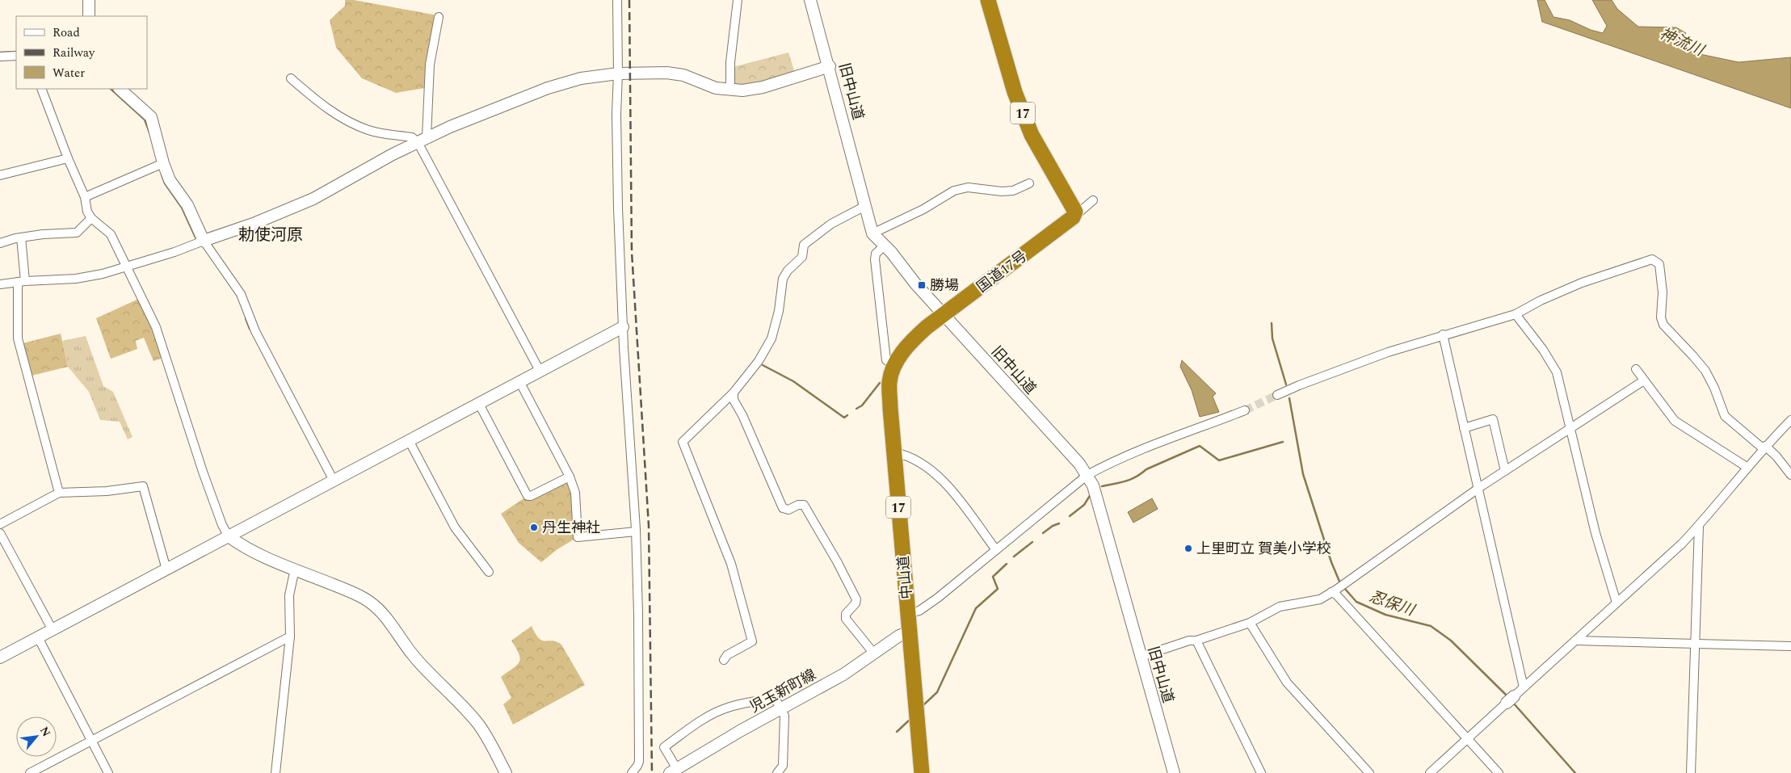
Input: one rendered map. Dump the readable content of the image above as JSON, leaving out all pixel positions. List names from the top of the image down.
{
  "streets": {
    "highway": ["17", "国道17号", "中山道"],
    "street": ["旧中山道", "児玉新町線"]
  },
  "crossings": [
    ["旧中山道", "国道17号"],
    ["17", "国道17号"],
    ["国道17号", "中山道"],
    ["中山道", "児玉新町線"]
  ],
  "districts": ["勅使河原"],
  "water": ["神流川", "忍保川"],
  "places": {
    "transit": ["勝場"],
    "other": ["丹生神社", "上里町立 賀美小学校"]
  },
  "legend": ["Road", "Railway", "Water"],
  "north": "top right"
}
